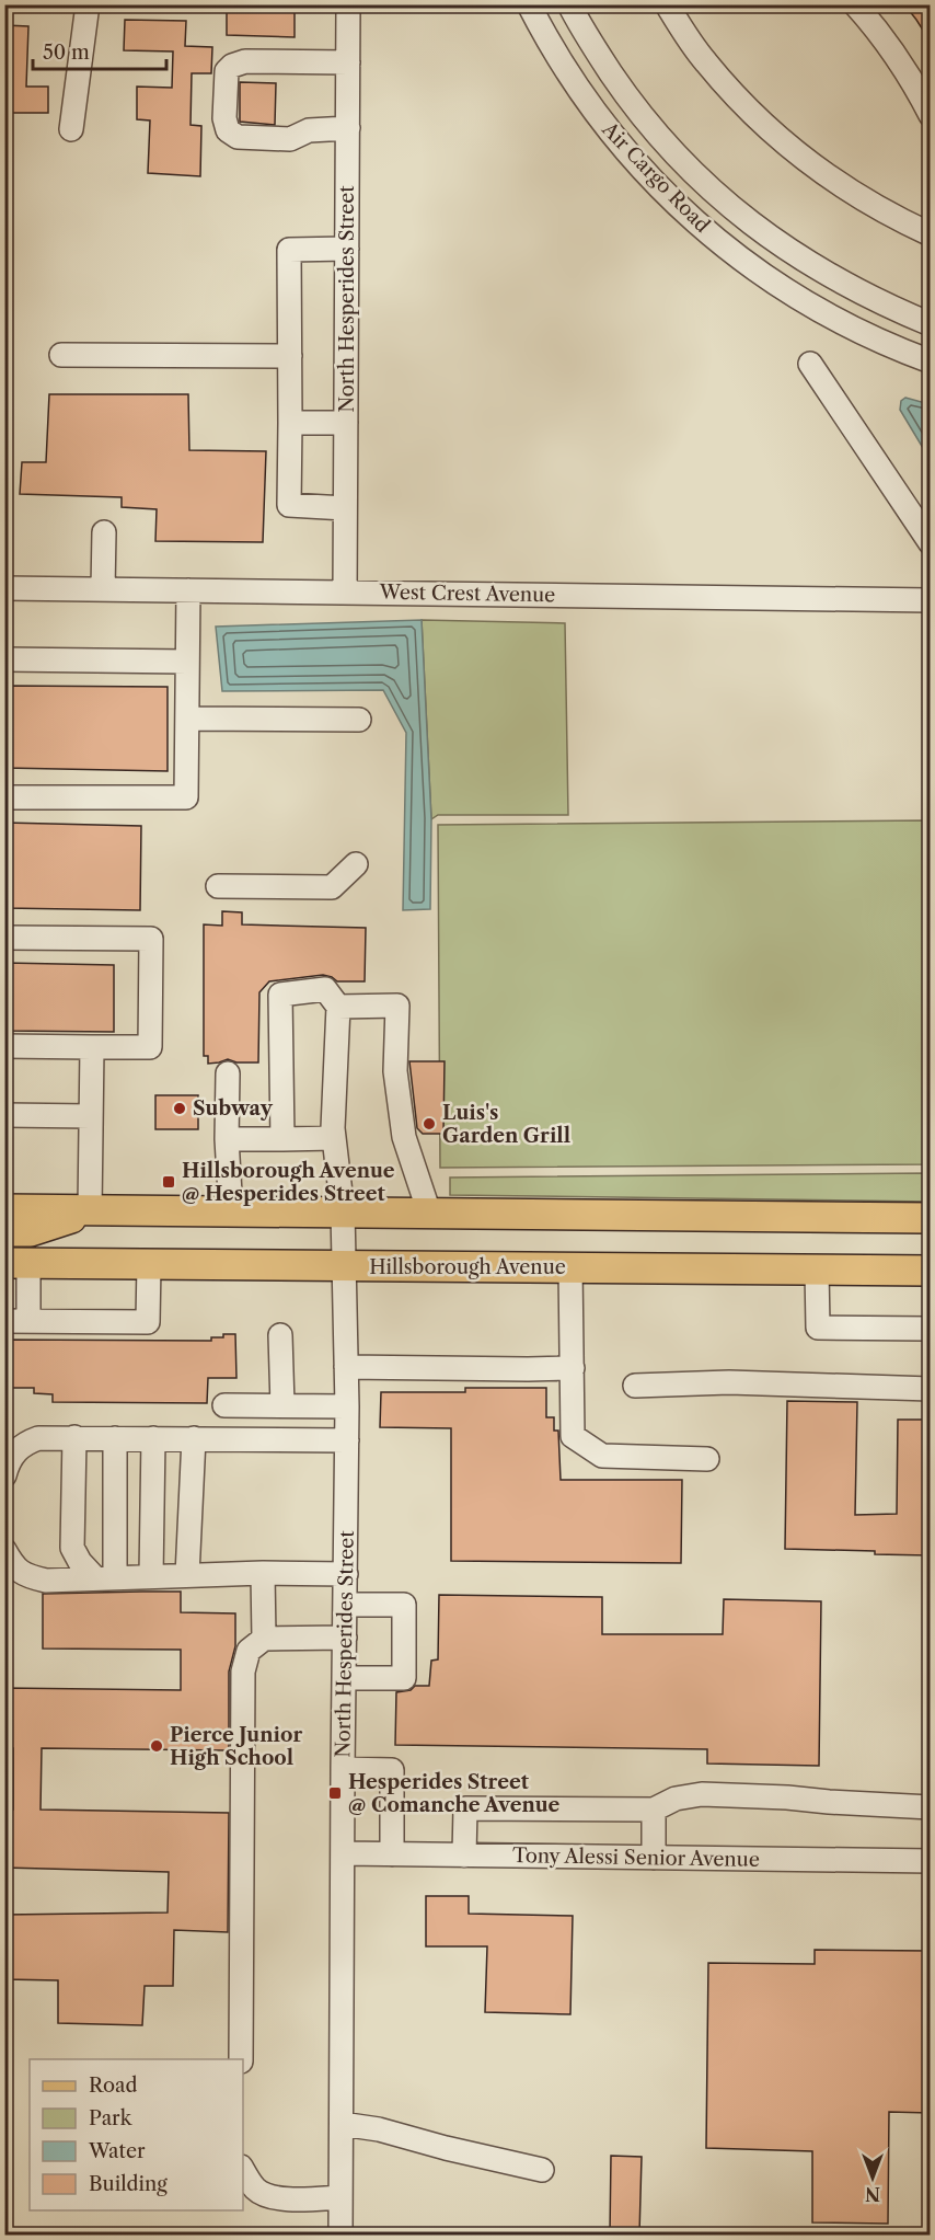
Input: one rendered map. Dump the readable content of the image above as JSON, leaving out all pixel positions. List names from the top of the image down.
{
  "streets": {
    "main road": ["Hillsborough Avenue"],
    "street": [
      "Air Cargo Road",
      "North Hesperides Street",
      "West Crest Avenue",
      "Tony Alessi Senior Avenue"
    ]
  },
  "crossings": [
    ["North Hesperides Street", "West Crest Avenue"],
    ["North Hesperides Street", "Hillsborough Avenue"],
    ["North Hesperides Street", "Tony Alessi Senior Avenue"]
  ],
  "places": {
    "other": ["Subway", "Luis's Garden Grill", "Pierce Junior High School"],
    "transit": ["Hillsborough Avenue @ Hesperides Street", "Hesperides Street @ Comanche Avenue"]
  },
  "legend": [
    "Road",
    "Park",
    "Water",
    "Building"
  ],
  "scale_bar": "50 m",
  "north": "bottom"
}
